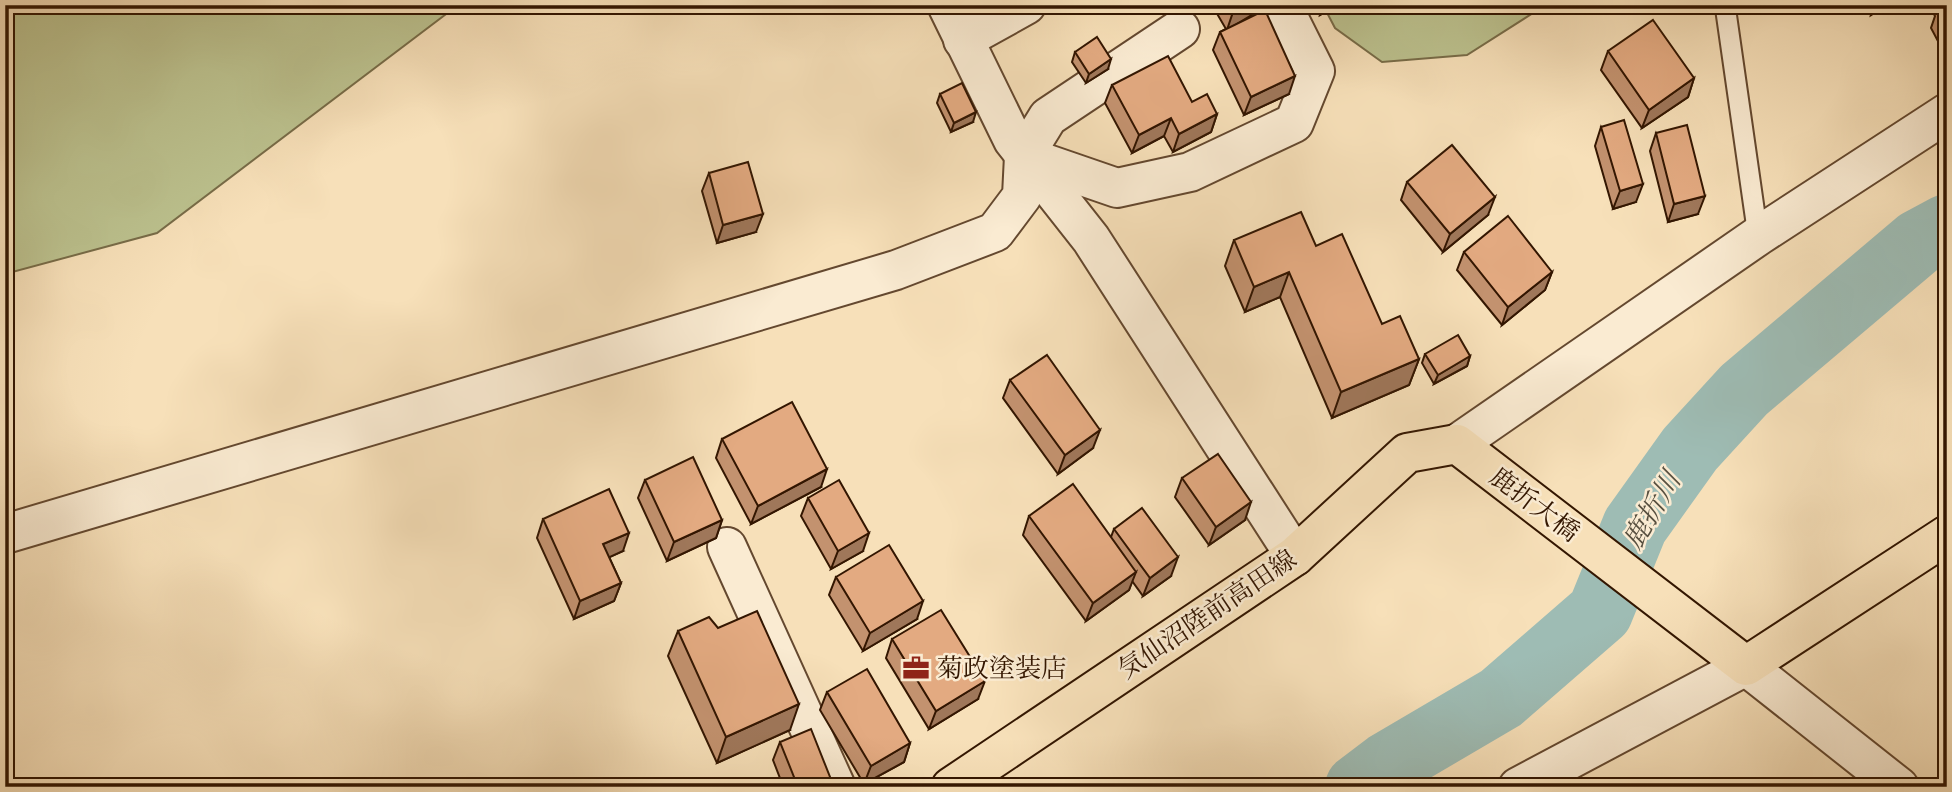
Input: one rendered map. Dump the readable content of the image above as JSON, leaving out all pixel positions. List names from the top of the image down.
{
  "streets": {
    "main road": ["鹿折大橋", "気仙沼陸前高田線"]
  },
  "crossings": [
    ["鹿折大橋", "気仙沼陸前高田線"]
  ],
  "water": ["鹿折川"],
  "places": {
    "office": ["菊政塗装店"]
  }
}
